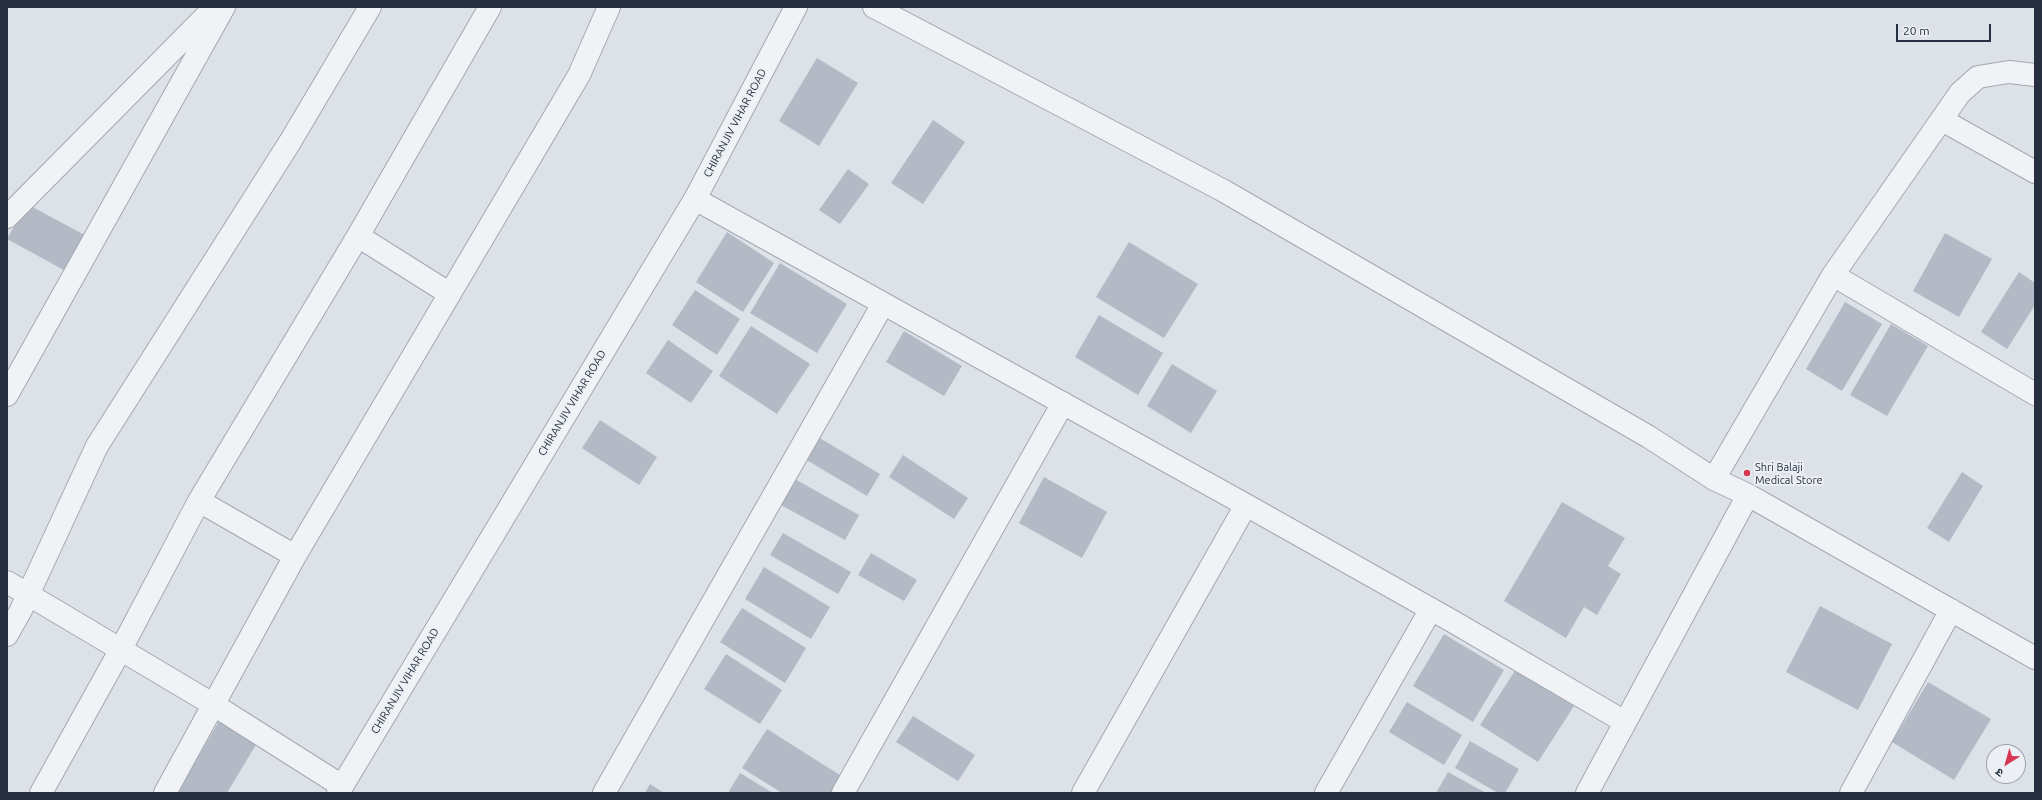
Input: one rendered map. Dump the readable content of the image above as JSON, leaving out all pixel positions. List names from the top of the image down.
{
  "streets": {
    "street": ["CHIRANJIV VIHAR ROAD"]
  },
  "places": ["Shri Balaji Medical Store"],
  "scale_bar": "20 m",
  "north": "bottom left"
}
